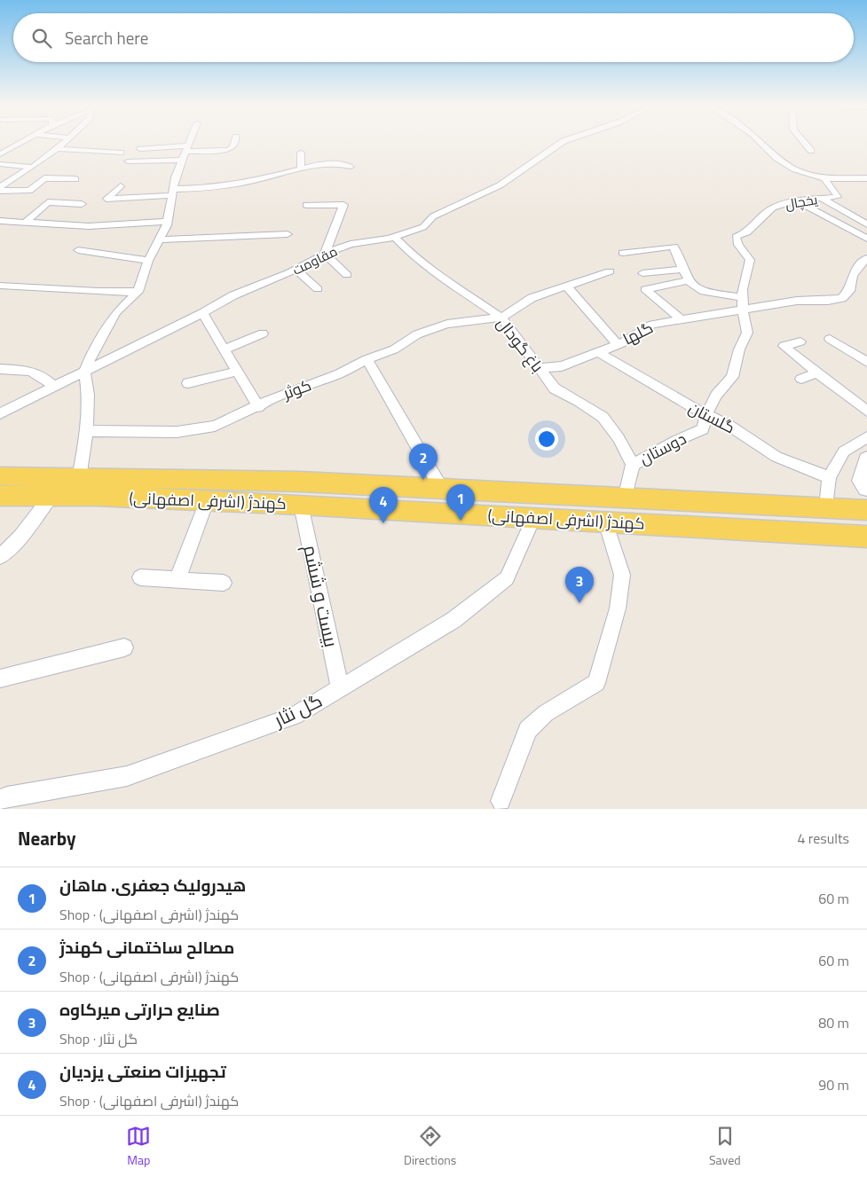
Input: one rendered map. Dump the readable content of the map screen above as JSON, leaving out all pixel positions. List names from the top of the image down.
{
  "streets": {
    "main road": ["کهندژ (اشرفی اصفهانی)"],
    "street": [
      "یخچال",
      "مقاومت",
      "گلها",
      "باغ گودال",
      "کوثر",
      "گلستان",
      "دوستان",
      "بیست و ششم",
      "گل نثار"
    ]
  },
  "crossings": [
    ["یخچال", "گلها"],
    ["یخچال", "دوستان"],
    ["مقاومت", "باغ گودال"],
    ["گلها", "باغ گودال"],
    ["گلها", "گلستان"],
    ["گلها", "دوستان"],
    ["باغ گودال", "کوثر"],
    ["باغ گودال", "دوستان"],
    ["گلستان", "دوستان"],
    ["دوستان", "کهندژ (اشرفی اصفهانی)"],
    ["کهندژ (اشرفی اصفهانی)", "بیست و ششم"],
    ["کهندژ (اشرفی اصفهانی)", "گل نثار"],
    ["بیست و ششم", "گل نثار"]
  ],
  "page": {
    "search": "Search here",
    "pins": [
      "2",
      "1",
      "4",
      "3"
    ],
    "heading": ["Nearby", "4 results"],
    "list": [
      {
        "mark": "1",
        "name": "هیدرولیک جعفری. ماهان",
        "note": "Shop · کهندژ (اشرفی اصفهانی)",
        "value": "60 m"
      },
      {
        "mark": "2",
        "name": "مصالح ساختمانی کهندژ",
        "note": "Shop · کهندژ (اشرفی اصفهانی)",
        "value": "60 m"
      },
      {
        "mark": "3",
        "name": "صنایع حرارتی میرکاوه",
        "note": "Shop · گل نثار",
        "value": "80 m"
      },
      {
        "mark": "4",
        "name": "تجهیزات صنعتی یزدیان",
        "note": "Shop · کهندژ (اشرفی اصفهانی)",
        "value": "90 m"
      }
    ],
    "nav": ["Map", "Directions", "Saved"]
  }
}
